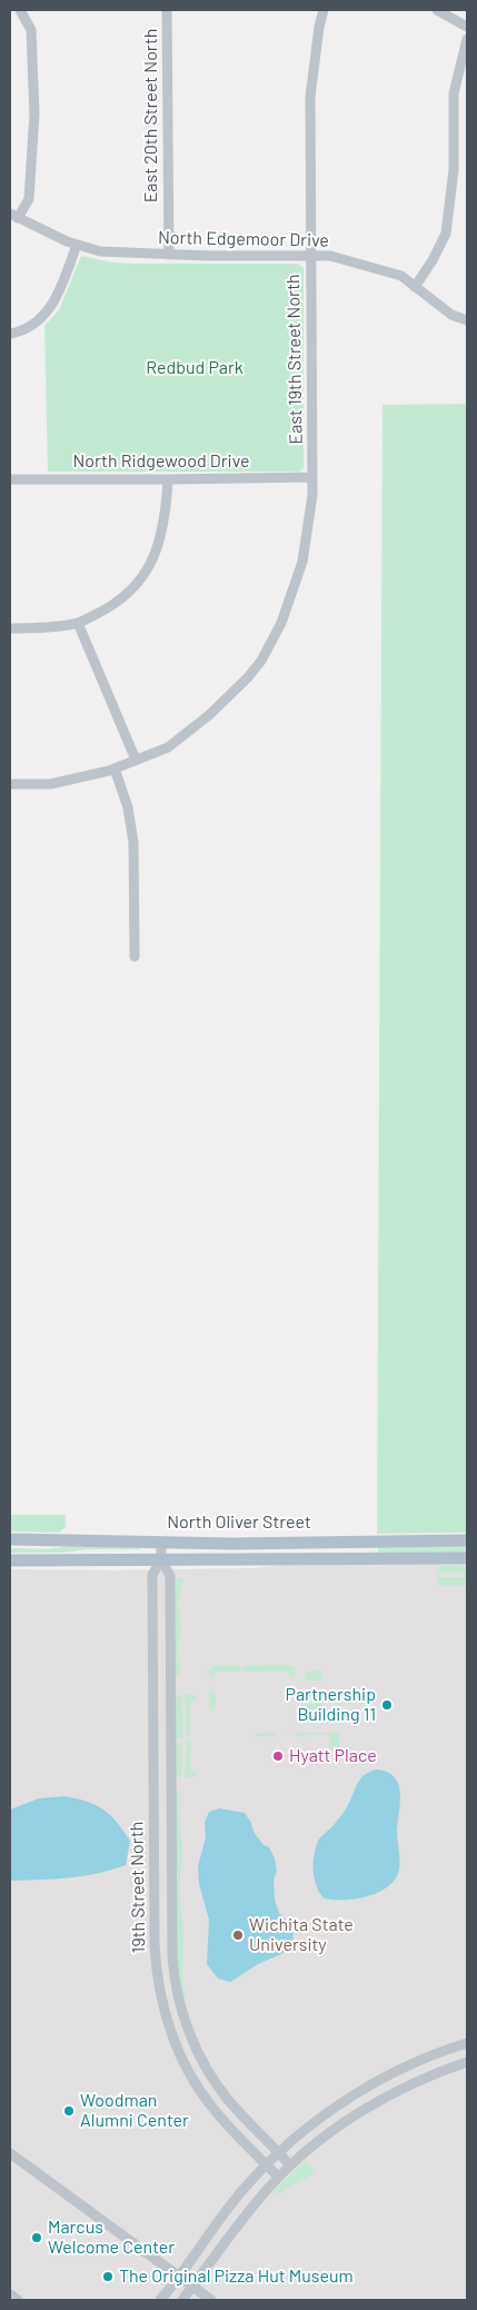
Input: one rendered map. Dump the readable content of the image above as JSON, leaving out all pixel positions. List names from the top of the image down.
{
  "streets": {
    "main road": ["North Oliver Street"],
    "street": [
      "East 20th Street North",
      "North Edgemoor Drive",
      "East 19th Street North",
      "North Ridgewood Drive",
      "19th Street North"
    ]
  },
  "crossings": [
    ["East 20th Street North", "North Edgemoor Drive"],
    ["North Edgemoor Drive", "East 19th Street North"],
    ["East 19th Street North", "North Ridgewood Drive"],
    ["North Oliver Street", "19th Street North"]
  ],
  "parks": ["Redbud Park"],
  "places": [
    "Partnership Building 11",
    "Hyatt Place",
    "Wichita State University",
    "Woodman Alumni Center",
    "Marcus Welcome Center",
    "The Original Pizza Hut Museum"
  ]
}
